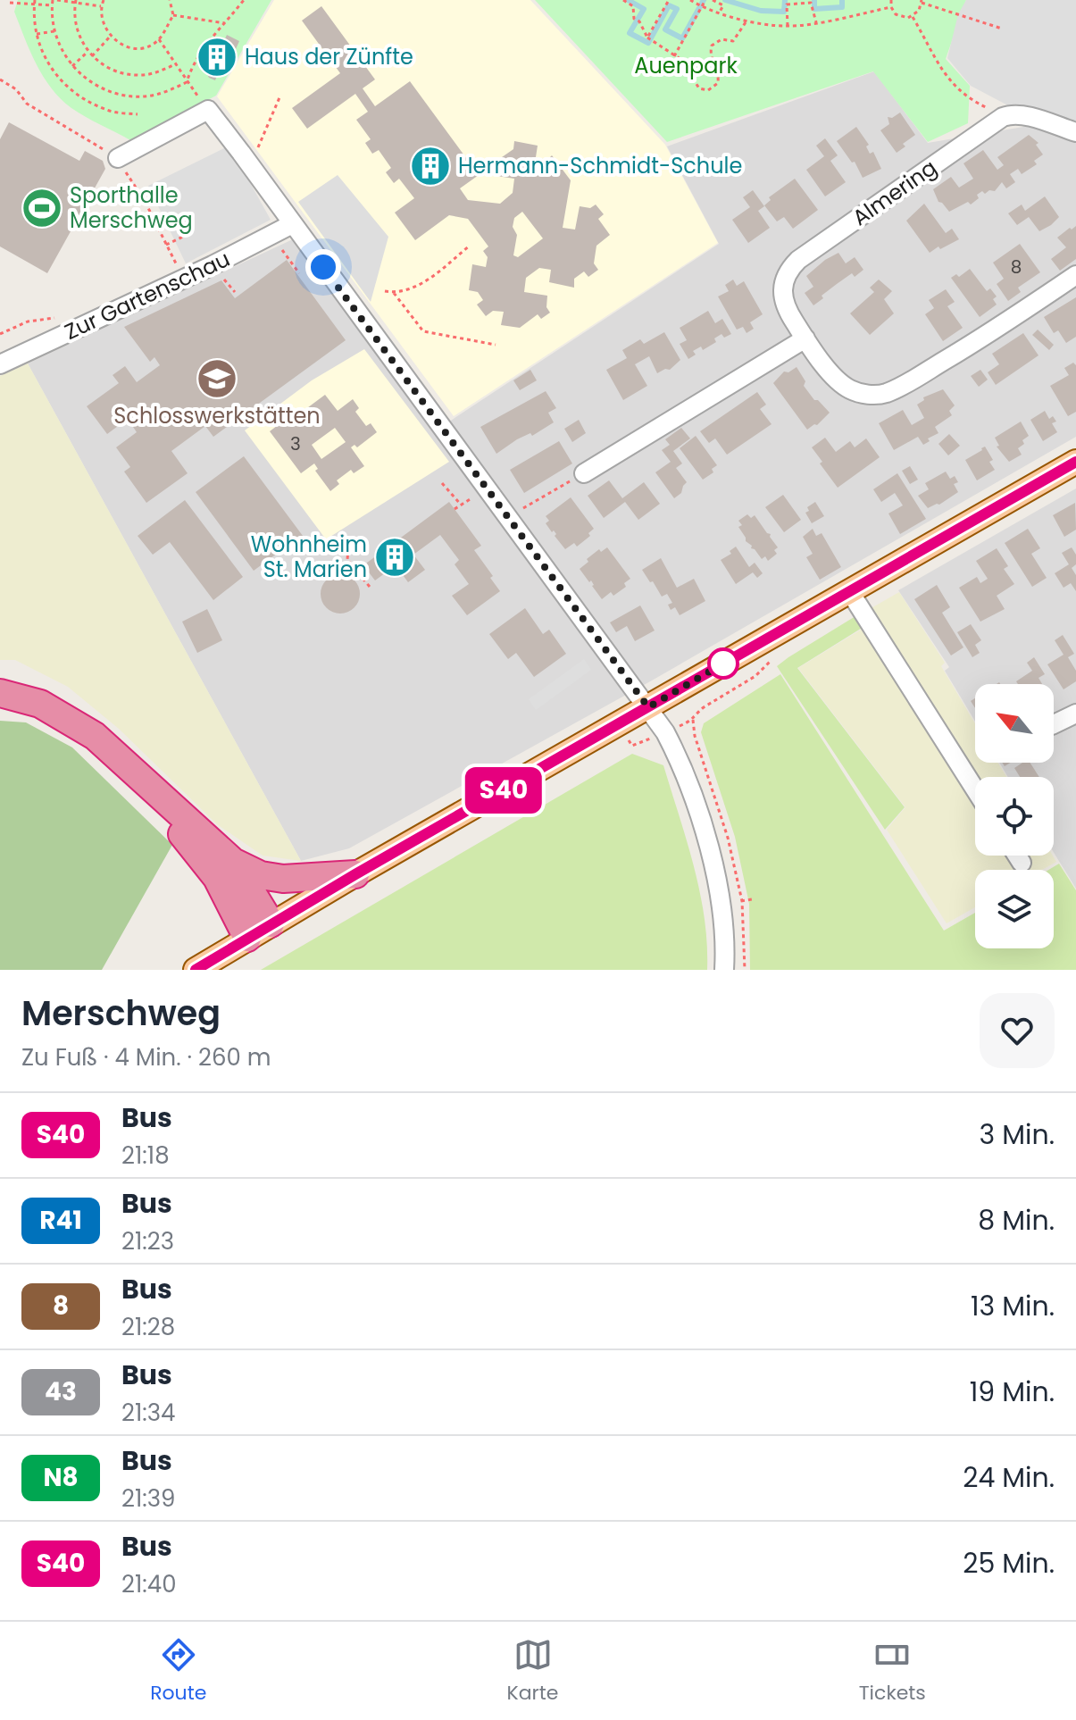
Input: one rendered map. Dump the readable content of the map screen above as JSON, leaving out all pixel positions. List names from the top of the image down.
{
  "streets": {
    "street": ["Almering", "Zur Gartenschau"]
  },
  "parks": ["Auenpark"],
  "places": {
    "building": ["Haus der Zünfte", "Hermann-Schmidt-Schule", "Wohnheim St. Marien"],
    "sports": ["Sporthalle Merschweg"],
    "school or university": ["Schlosswerkstätten"]
  },
  "lines": ["bus line S40"],
  "house_numbers": ["8", "3"],
  "north": "top left",
  "page": {
    "on_map": "S40",
    "heading": ["Merschweg", "Zu Fuß · 4 Min. · 260 m"],
    "list": [
      {
        "mark": "S40",
        "name": "Bus",
        "note": "21:18",
        "value": "3 Min."
      },
      {
        "mark": "R41",
        "name": "Bus",
        "note": "21:23",
        "value": "8 Min."
      },
      {
        "mark": "8",
        "name": "Bus",
        "note": "21:28",
        "value": "13 Min."
      },
      {
        "mark": "43",
        "name": "Bus",
        "note": "21:34",
        "value": "19 Min."
      },
      {
        "mark": "N8",
        "name": "Bus",
        "note": "21:39",
        "value": "24 Min."
      },
      {
        "mark": "S40",
        "name": "Bus",
        "note": "21:40",
        "value": "25 Min."
      }
    ],
    "tabs": ["Route", "Karte", "Tickets"]
  }
}
